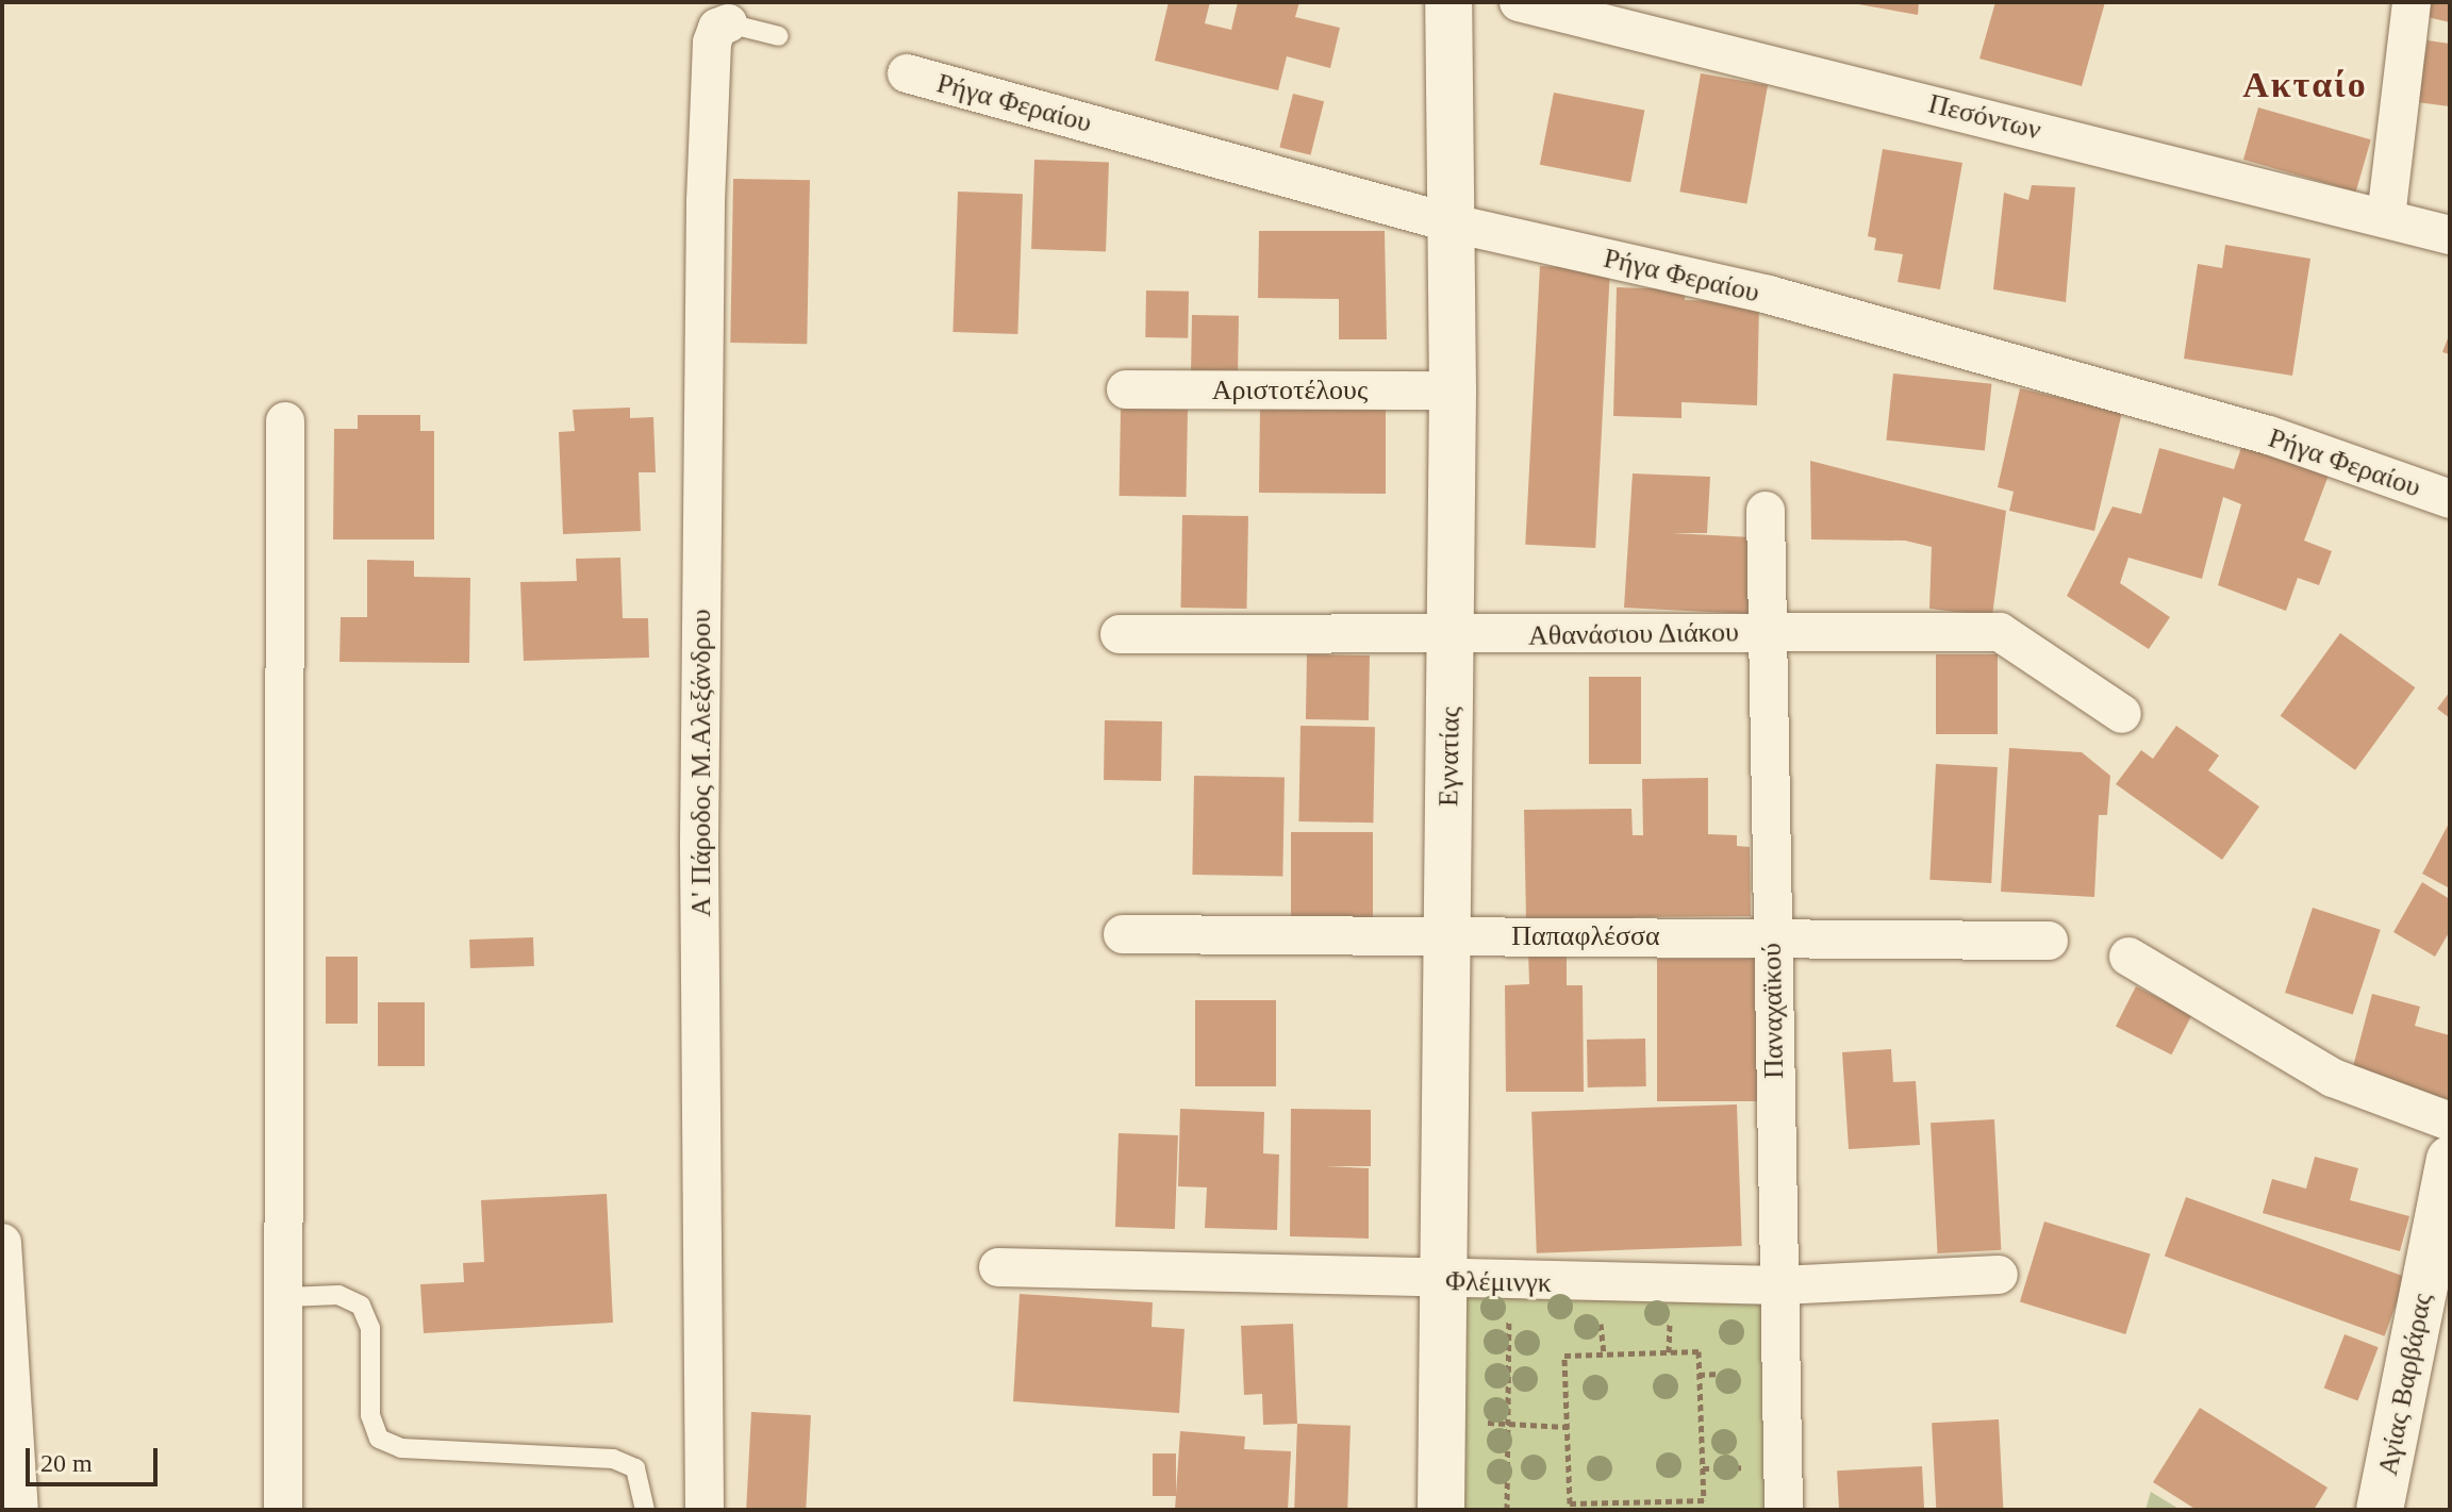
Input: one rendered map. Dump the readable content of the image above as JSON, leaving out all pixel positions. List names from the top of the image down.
{
  "streets": {
    "main road": ["Εγνατίας", "Αγίας Βαρβάρας"],
    "street": [
      "Ρήγα Φεραίου",
      "Πεσόντων",
      "Αριστοτέλους",
      "Αθανάσιου Διάκου",
      "Α' Πάροδος Μ.Αλεξάνδρου",
      "Παπαφλέσσα",
      "Παναχαϊκού",
      "Φλέμινγκ"
    ]
  },
  "crossings": [
    ["Ρήγα Φεραίου", "Εγνατίας"],
    ["Αριστοτέλους", "Εγνατίας"],
    ["Αθανάσιου Διάκου", "Εγνατίας"],
    ["Αθανάσιου Διάκου", "Παναχαϊκού"],
    ["Εγνατίας", "Παπαφλέσσα"],
    ["Εγνατίας", "Φλέμινγκ"],
    ["Παπαφλέσσα", "Παναχαϊκού"],
    ["Παναχαϊκού", "Φλέμινγκ"]
  ],
  "districts": ["Ακταίο"],
  "scale_bar": "20 m"
}
